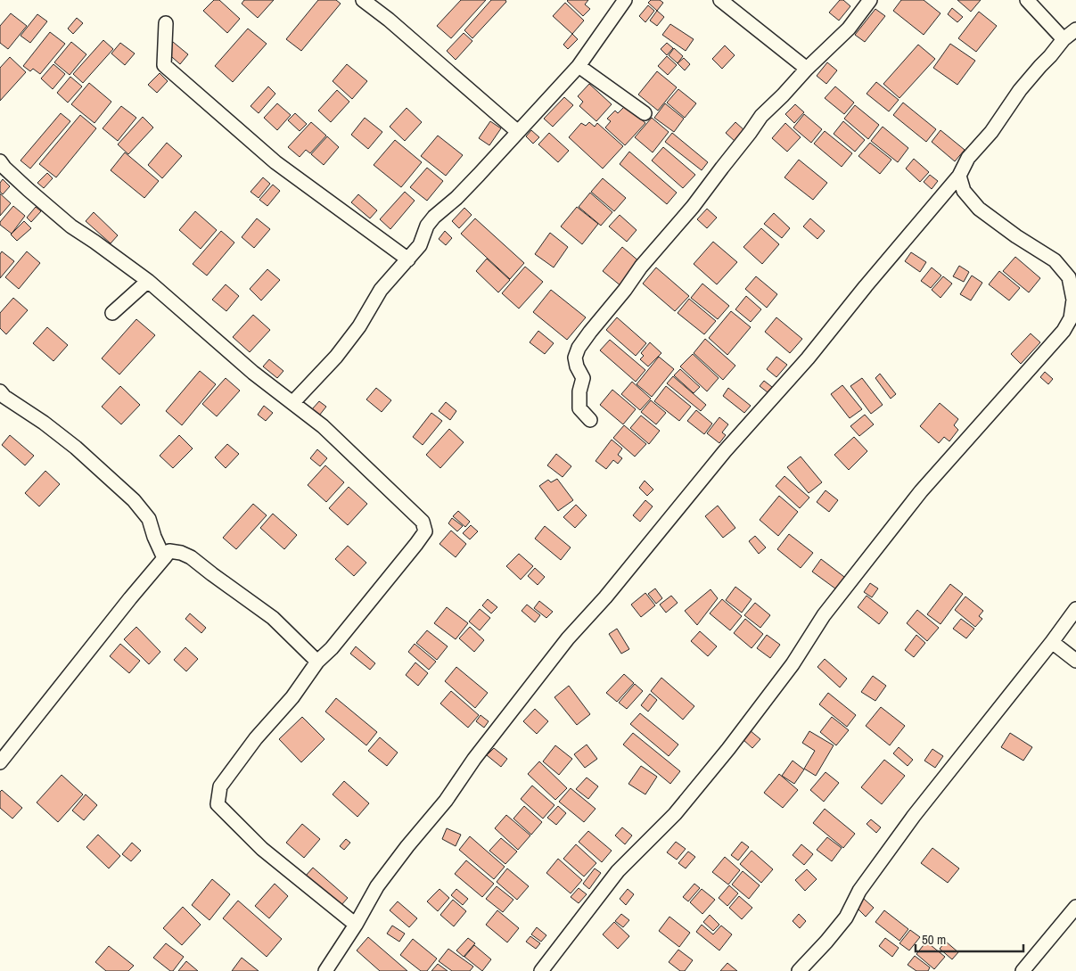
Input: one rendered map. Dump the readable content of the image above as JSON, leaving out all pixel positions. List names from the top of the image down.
{
  "scale_bar": "50 m"
}
